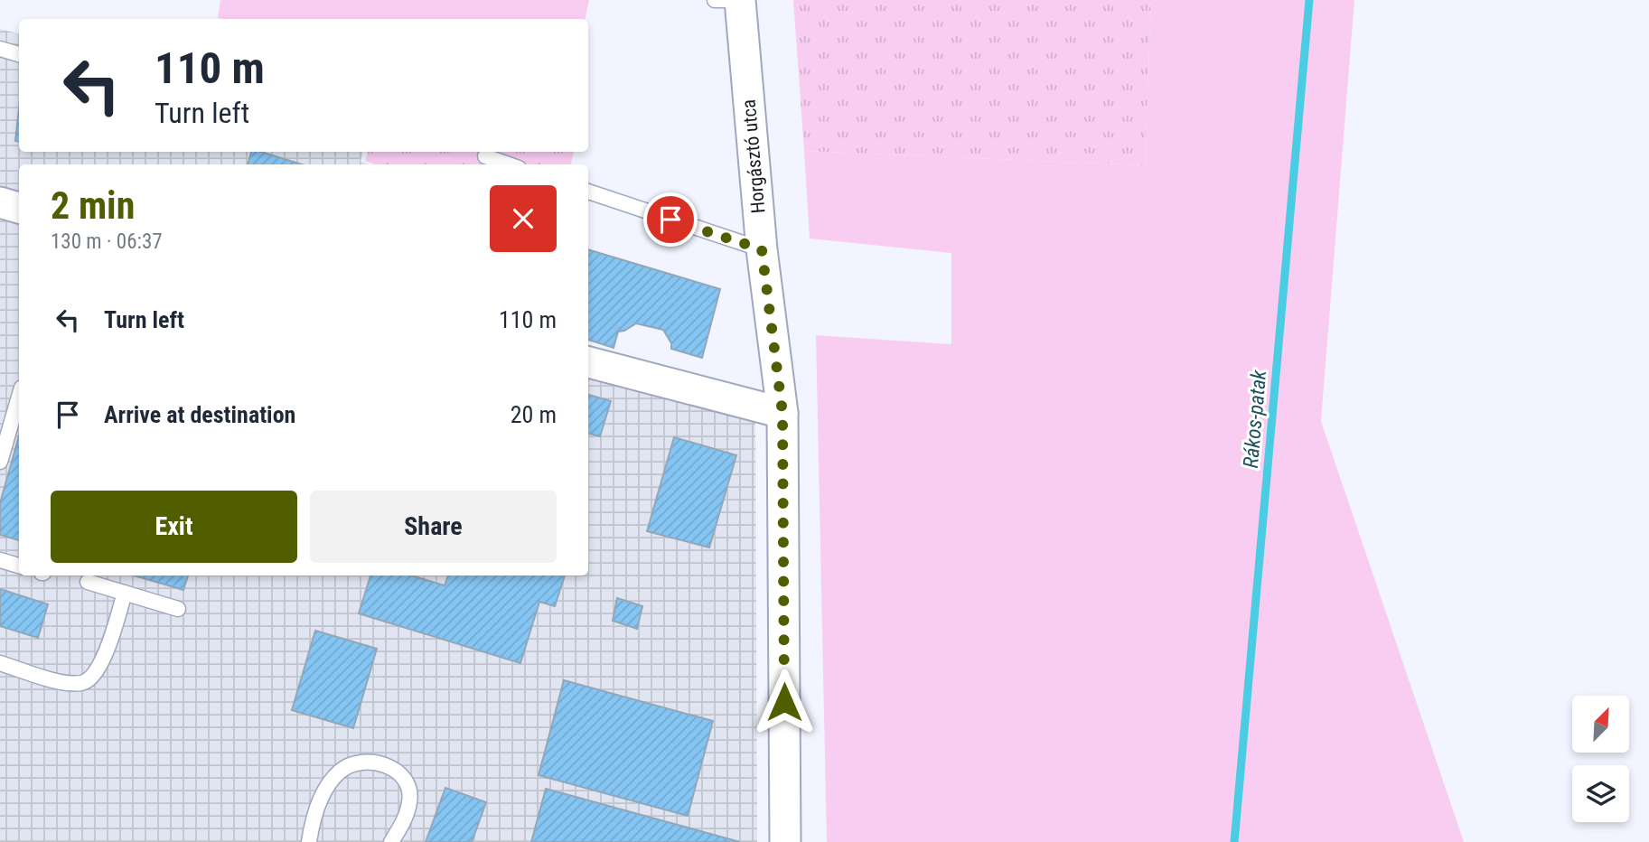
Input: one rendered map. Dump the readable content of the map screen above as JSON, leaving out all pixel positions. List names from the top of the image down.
{
  "streets": {
    "street": ["Horgásztó utca"]
  },
  "water": ["Rákos-patak"],
  "north": "top right",
  "page": {
    "turn": ["110 m", "Turn left"],
    "heading": ["2 min", "130 m · 06:37"],
    "list": [
      {
        "name": "Turn left",
        "value": "110 m"
      },
      {
        "name": "Arrive at destination",
        "value": "20 m"
      }
    ],
    "buttons": ["Exit", "Share"]
  }
}
